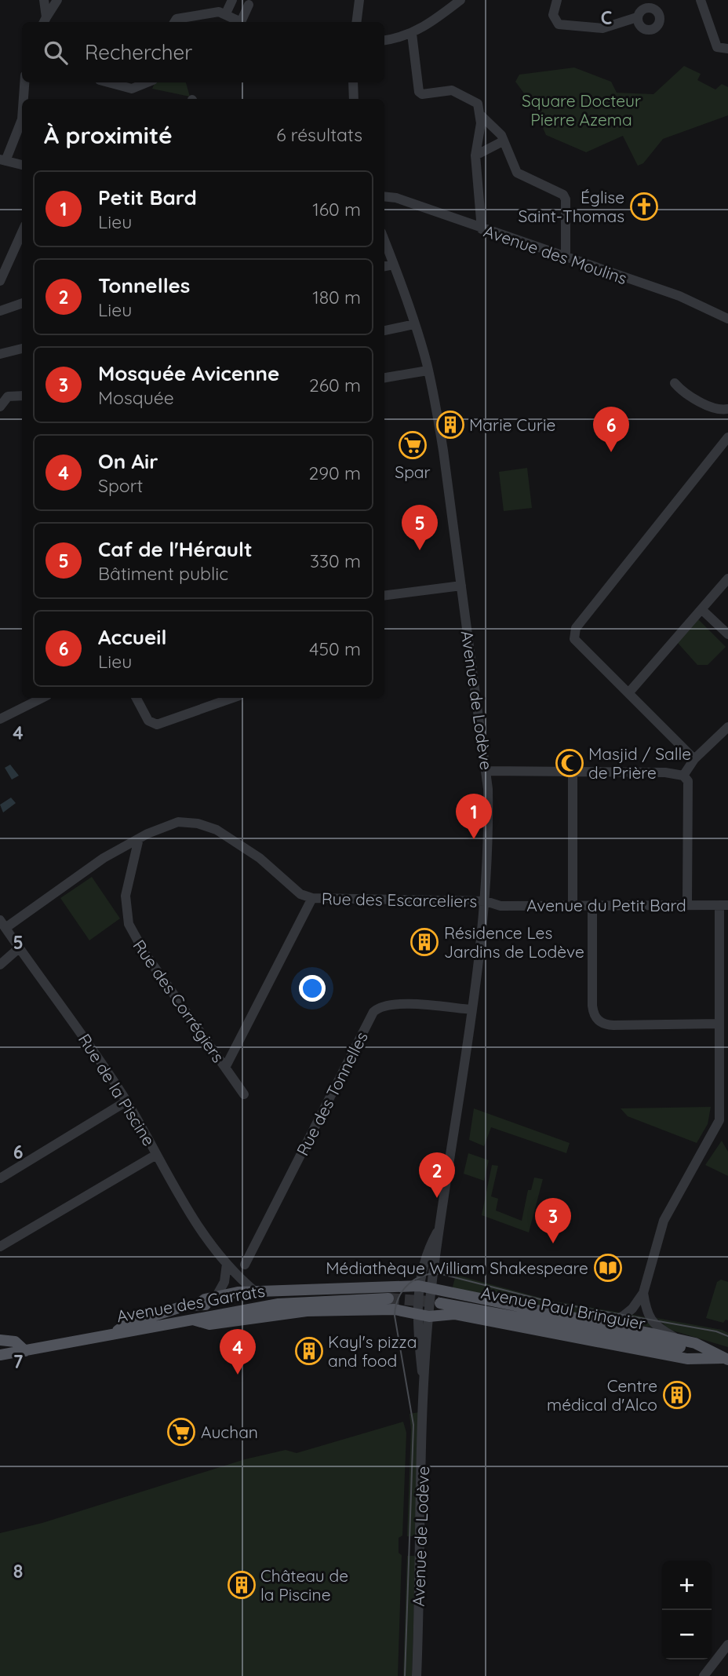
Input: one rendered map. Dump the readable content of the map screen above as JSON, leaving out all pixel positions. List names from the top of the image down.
{
  "streets": {
    "main road": ["Avenue des Garrats", "Avenue Paul Bringuier"],
    "street": [
      "Avenue des Moulins",
      "Avenue de Lodève",
      "Rue des Escarceliers",
      "Avenue du Petit Bard",
      "Rue des Corrégiers",
      "Rue de la Piscine",
      "Rue des Tonnelles"
    ]
  },
  "crossings": [
    ["Avenue de Lodève", "Rue des Escarceliers"],
    ["Avenue de Lodève", "Avenue du Petit Bard"],
    ["Avenue de Lodève", "Rue des Tonnelles"],
    ["Avenue de Lodève", "Avenue Paul Bringuier"],
    ["Rue des Escarceliers", "Avenue du Petit Bard"],
    ["Rue des Escarceliers", "Rue des Corrégiers"],
    ["Rue des Escarceliers", "Rue de la Piscine"],
    ["Rue de la Piscine", "Avenue Paul Bringuier"]
  ],
  "parks": ["Square Docteur Pierre Azema"],
  "places": {
    "church": ["Église Saint-Thomas"],
    "building": [
      "Marie Curie",
      "Résidence Les Jardins de Lodève",
      "Kayl's pizza and food",
      "Centre médical d'Alco",
      "Château de la Piscine"
    ],
    "supermarket": ["Spar", "Auchan"],
    "mosque": ["Masjid / Salle de Prière"],
    "library": ["Médiathèque William Shakespeare"]
  },
  "page": {
    "search": "Rechercher",
    "heading": ["À proximité", "6 résultats"],
    "list": [
      {
        "mark": "1",
        "name": "Petit Bard",
        "note": "Lieu",
        "value": "160 m"
      },
      {
        "mark": "2",
        "name": "Tonnelles",
        "note": "Lieu",
        "value": "180 m"
      },
      {
        "mark": "3",
        "name": "Mosquée Avicenne",
        "note": "Mosquée",
        "value": "260 m"
      },
      {
        "mark": "4",
        "name": "On Air",
        "note": "Sport",
        "value": "290 m"
      },
      {
        "mark": "5",
        "name": "Caf de l'Hérault",
        "note": "Bâtiment public",
        "value": "330 m"
      },
      {
        "mark": "6",
        "name": "Accueil",
        "note": "Lieu",
        "value": "450 m"
      }
    ],
    "pins": [
      "6",
      "5",
      "1",
      "2",
      "3",
      "4"
    ],
    "map_buttons": ["+", "−"]
  },
  "grid": {
    "columns": ["C"],
    "rows": [
      "4",
      "5",
      "6",
      "7",
      "8"
    ]
  }
}
